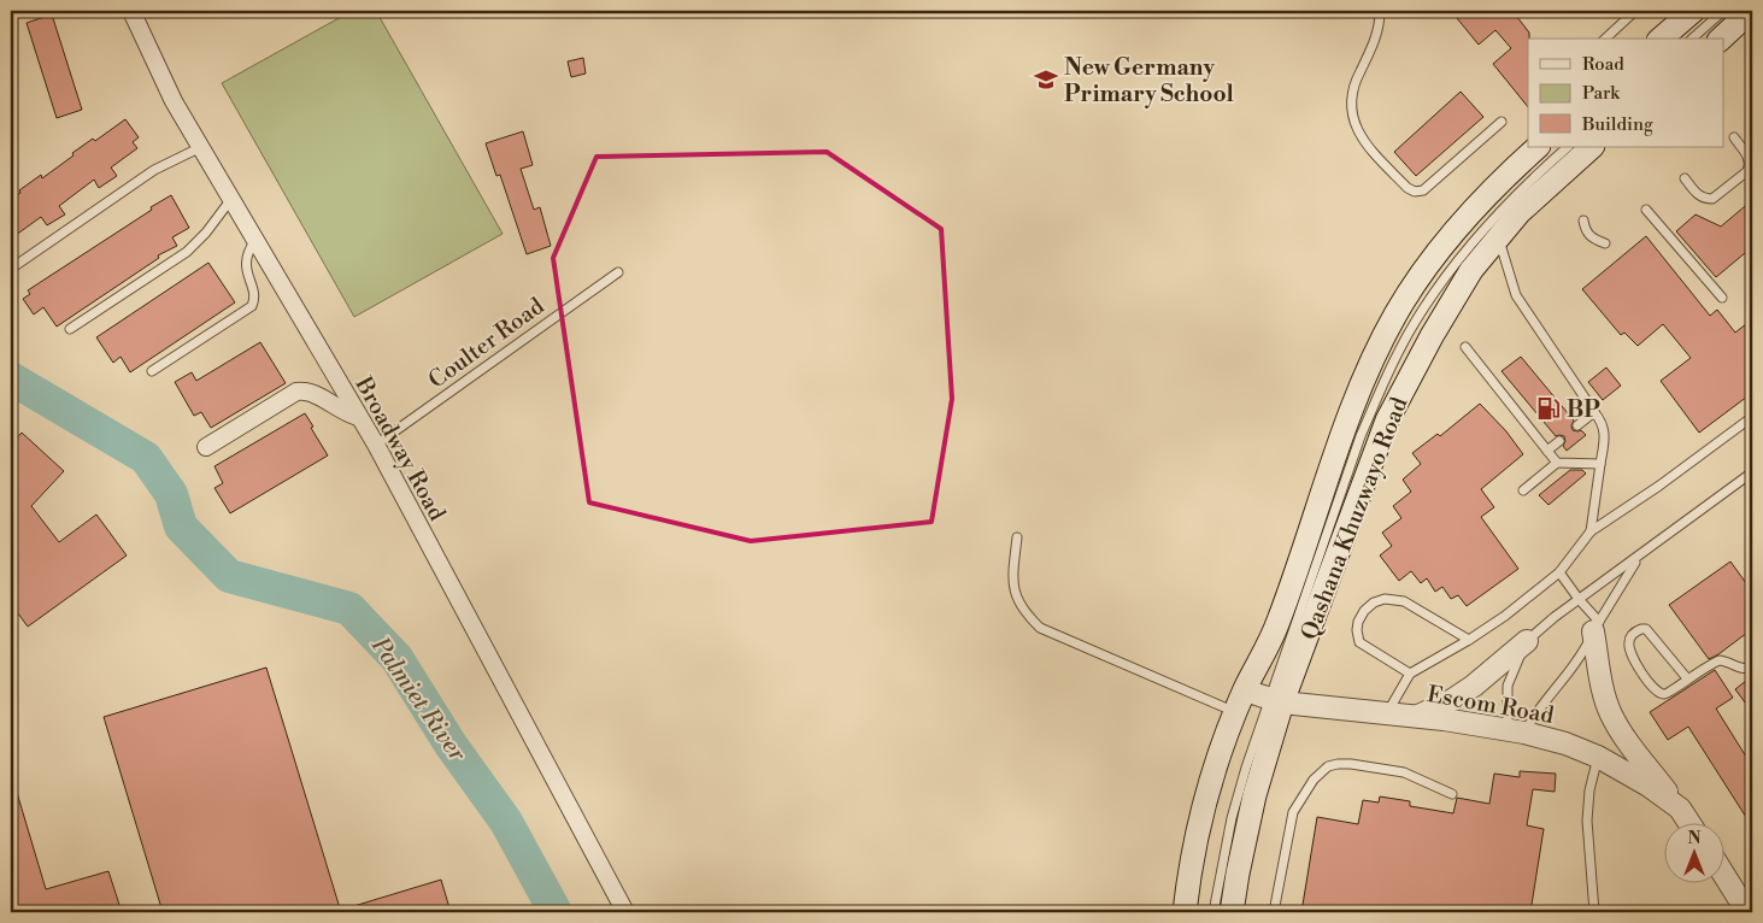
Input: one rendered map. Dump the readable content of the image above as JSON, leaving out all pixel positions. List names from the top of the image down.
{
  "streets": {
    "main road": ["Qashana Khuzwayo Road"],
    "street": ["Broadway Road", "Escom Road"],
    "lane": ["Coulter Road"]
  },
  "crossings": [
    ["Coulter Road", "Broadway Road"],
    ["Qashana Khuzwayo Road", "Escom Road"]
  ],
  "water": ["Palmiet River"],
  "places": {
    "school or university": ["New Germany Primary School"],
    "fuel station": ["BP"]
  },
  "legend": ["Road", "Park", "Building"],
  "north": "top"
}
